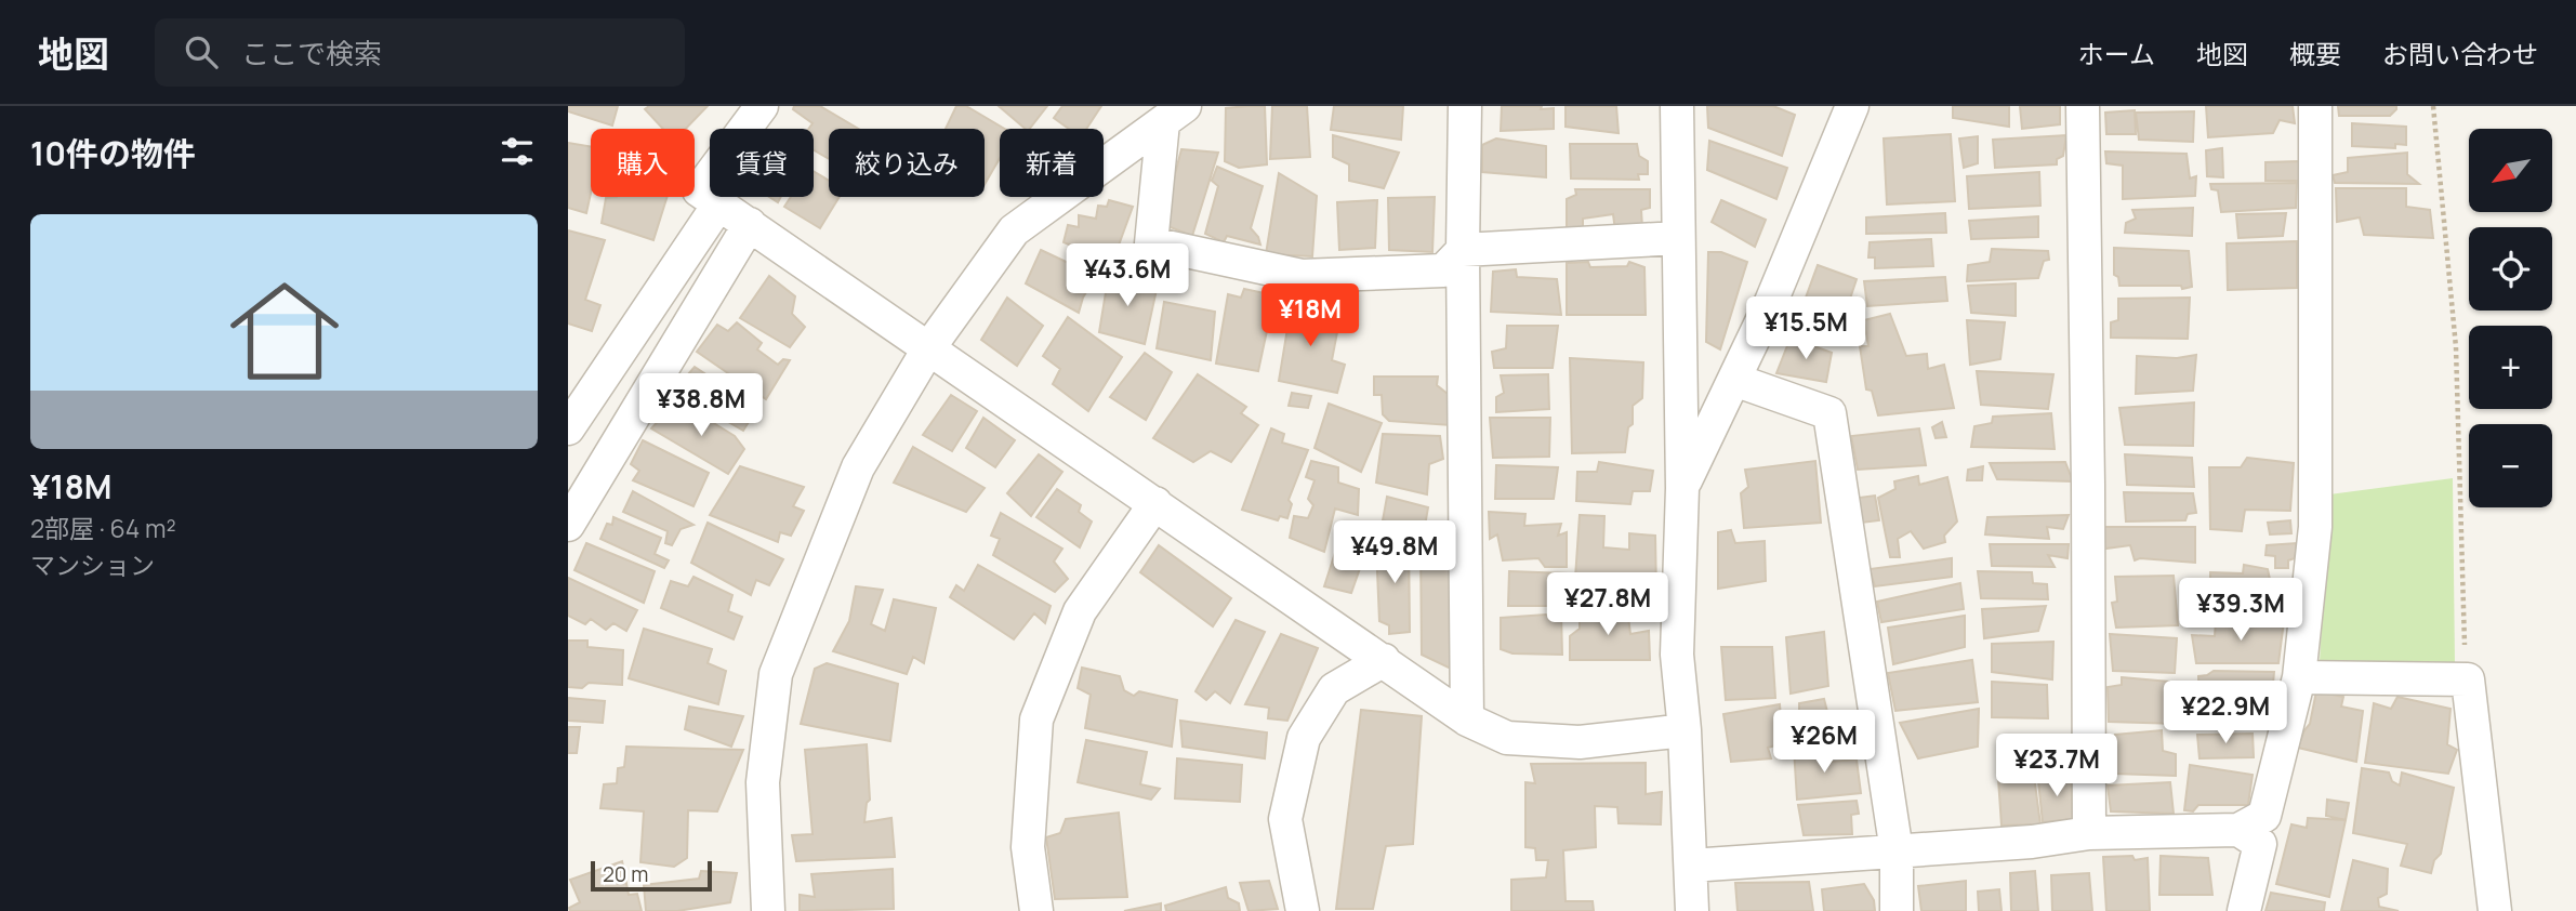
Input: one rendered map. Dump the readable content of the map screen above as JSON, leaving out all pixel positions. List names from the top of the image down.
{
  "scale_bar": "20 m",
  "north": "bottom left",
  "page": {
    "header": "地図",
    "search": "ここで検索",
    "nav": [
      "ホーム",
      "地図",
      "概要",
      "お問い合わせ"
    ],
    "heading": "10件の物件",
    "map_buttons": ["+", "−"],
    "chip": [
      "購入",
      "賃貸",
      "絞り込み",
      "新着"
    ],
    "list": [
      {
        "name": "¥18M",
        "note": "2部屋 · 64 m² · マンション"
      }
    ],
    "price": [
      "¥43.6M",
      "¥18M",
      "¥15.5M",
      "¥38.8M",
      "¥49.8M",
      "¥27.8M",
      "¥39.3M",
      "¥22.9M",
      "¥26M",
      "¥23.7M"
    ],
    "scale": "20 m"
  }
}
